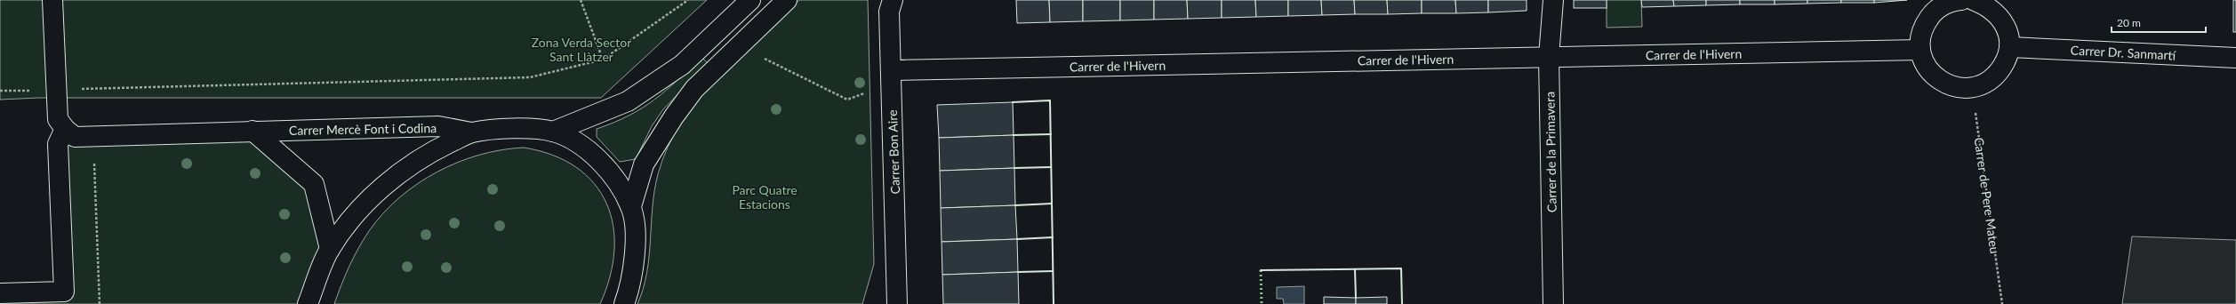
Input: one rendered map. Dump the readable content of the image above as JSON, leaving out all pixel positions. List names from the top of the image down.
{
  "streets": {
    "street": [
      "Carrer Dr. Sanmartí",
      "Carrer de l'Hivern",
      "Carrer Mercè Font i Codina",
      "Carrer Bon Aire",
      "Carrer de la Primavera"
    ],
    "path": ["Carrer de Pere Mateu"]
  },
  "crossings": [
    ["Carrer de l'Hivern", "Carrer Bon Aire"],
    ["Carrer de l'Hivern", "Carrer de la Primavera"]
  ],
  "parks": ["Zona Verda Sector Sant Llàtzer", "Parc Quatre Estacions"],
  "scale_bar": "20 m"
}
